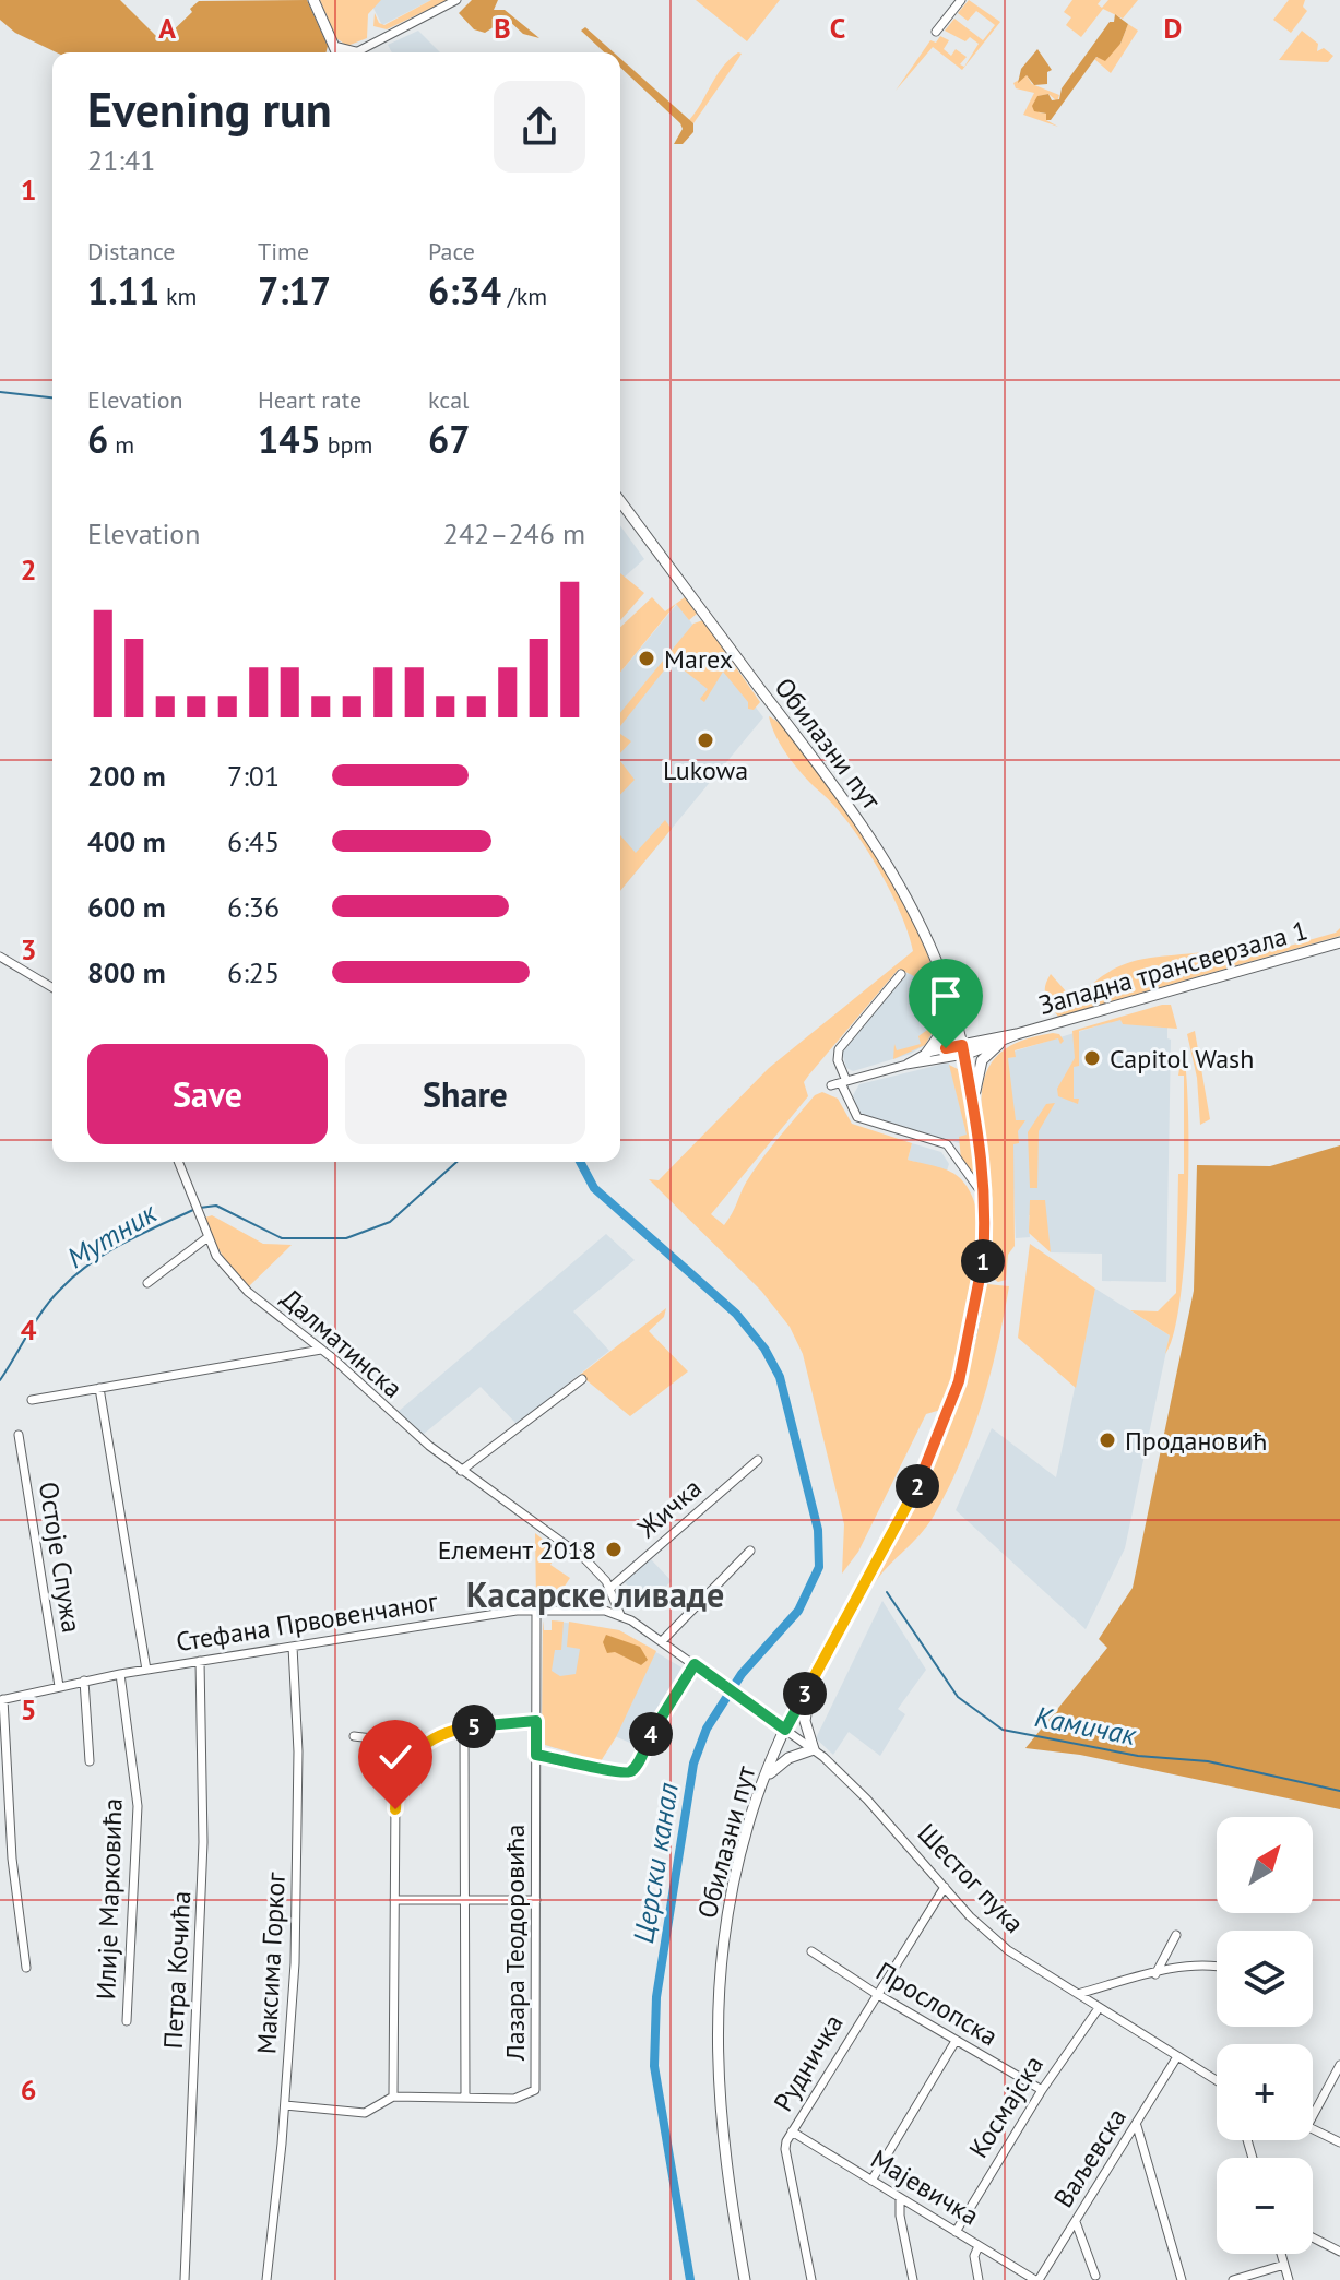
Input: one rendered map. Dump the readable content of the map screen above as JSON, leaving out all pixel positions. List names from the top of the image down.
{
  "streets": {
    "main road": ["Обилазни пут", "Западна трансверзала 1"],
    "street": [
      "Далматинска",
      "Жичка",
      "Остоје Спужа",
      "Стефана Првовенчаног",
      "Шестог пука",
      "Илије Марковића",
      "Лазара Теодоровића",
      "Максима Горког",
      "Петра Кочића",
      "Прослопска",
      "Рудничка",
      "Космајска",
      "Ваљевска",
      "Мајевичка"
    ]
  },
  "crossings": [
    ["Обилазни пут", "Западна трансверзала 1"],
    ["Обилазни пут", "Шестог пука"],
    ["Далматинска", "Жичка"],
    ["Далматинска", "Стефана Првовенчаног"],
    ["Остоје Спужа", "Стефана Првовенчаног"],
    ["Стефана Првовенчаног", "Шестог пука"],
    ["Стефана Првовенчаног", "Илије Марковића"],
    ["Стефана Првовенчаног", "Лазара Теодоровића"],
    ["Стефана Првовенчаног", "Максима Горког"],
    ["Стефана Првовенчаног", "Петра Кочића"],
    ["Шестог пука", "Рудничка"],
    ["Шестог пука", "Космајска"],
    ["Шестог пука", "Ваљевска"],
    ["Прослопска", "Рудничка"],
    ["Прослопска", "Космајска"],
    ["Рудничка", "Мајевичка"],
    ["Космајска", "Мајевичка"],
    ["Ваљевска", "Мајевичка"]
  ],
  "districts": ["Касарске ливаде"],
  "water": ["Мутник", "Камичак", "Церски канал"],
  "places": [
    "Marex",
    "Lukowa",
    "Capitol Wash",
    "Продановић",
    "Елемент 2018"
  ],
  "north": "top right",
  "page": {
    "heading": ["Evening run", "21:41"],
    "stats": [
      ["Distance", "1.11 km"],
      ["Time", "7:17"],
      ["Pace", "6:34 /km"],
      ["Elevation", "6 m"],
      ["Heart rate", "145 bpm"],
      ["kcal", "67"]
    ],
    "chart": ["Elevation", "242–246 m"],
    "list": [
      {
        "name": "200 m",
        "note": "7:01"
      },
      {
        "name": "400 m",
        "note": "6:45"
      },
      {
        "name": "600 m",
        "note": "6:36"
      },
      {
        "name": "800 m",
        "note": "6:25"
      }
    ],
    "buttons": ["Save", "Share"],
    "pins": [
      "1",
      "2",
      "3",
      "5",
      "4"
    ],
    "map_buttons": ["+", "−"]
  },
  "grid": {
    "columns": [
      "A",
      "B",
      "C",
      "D"
    ],
    "rows": [
      "1",
      "2",
      "3",
      "4",
      "5",
      "6"
    ]
  }
}
